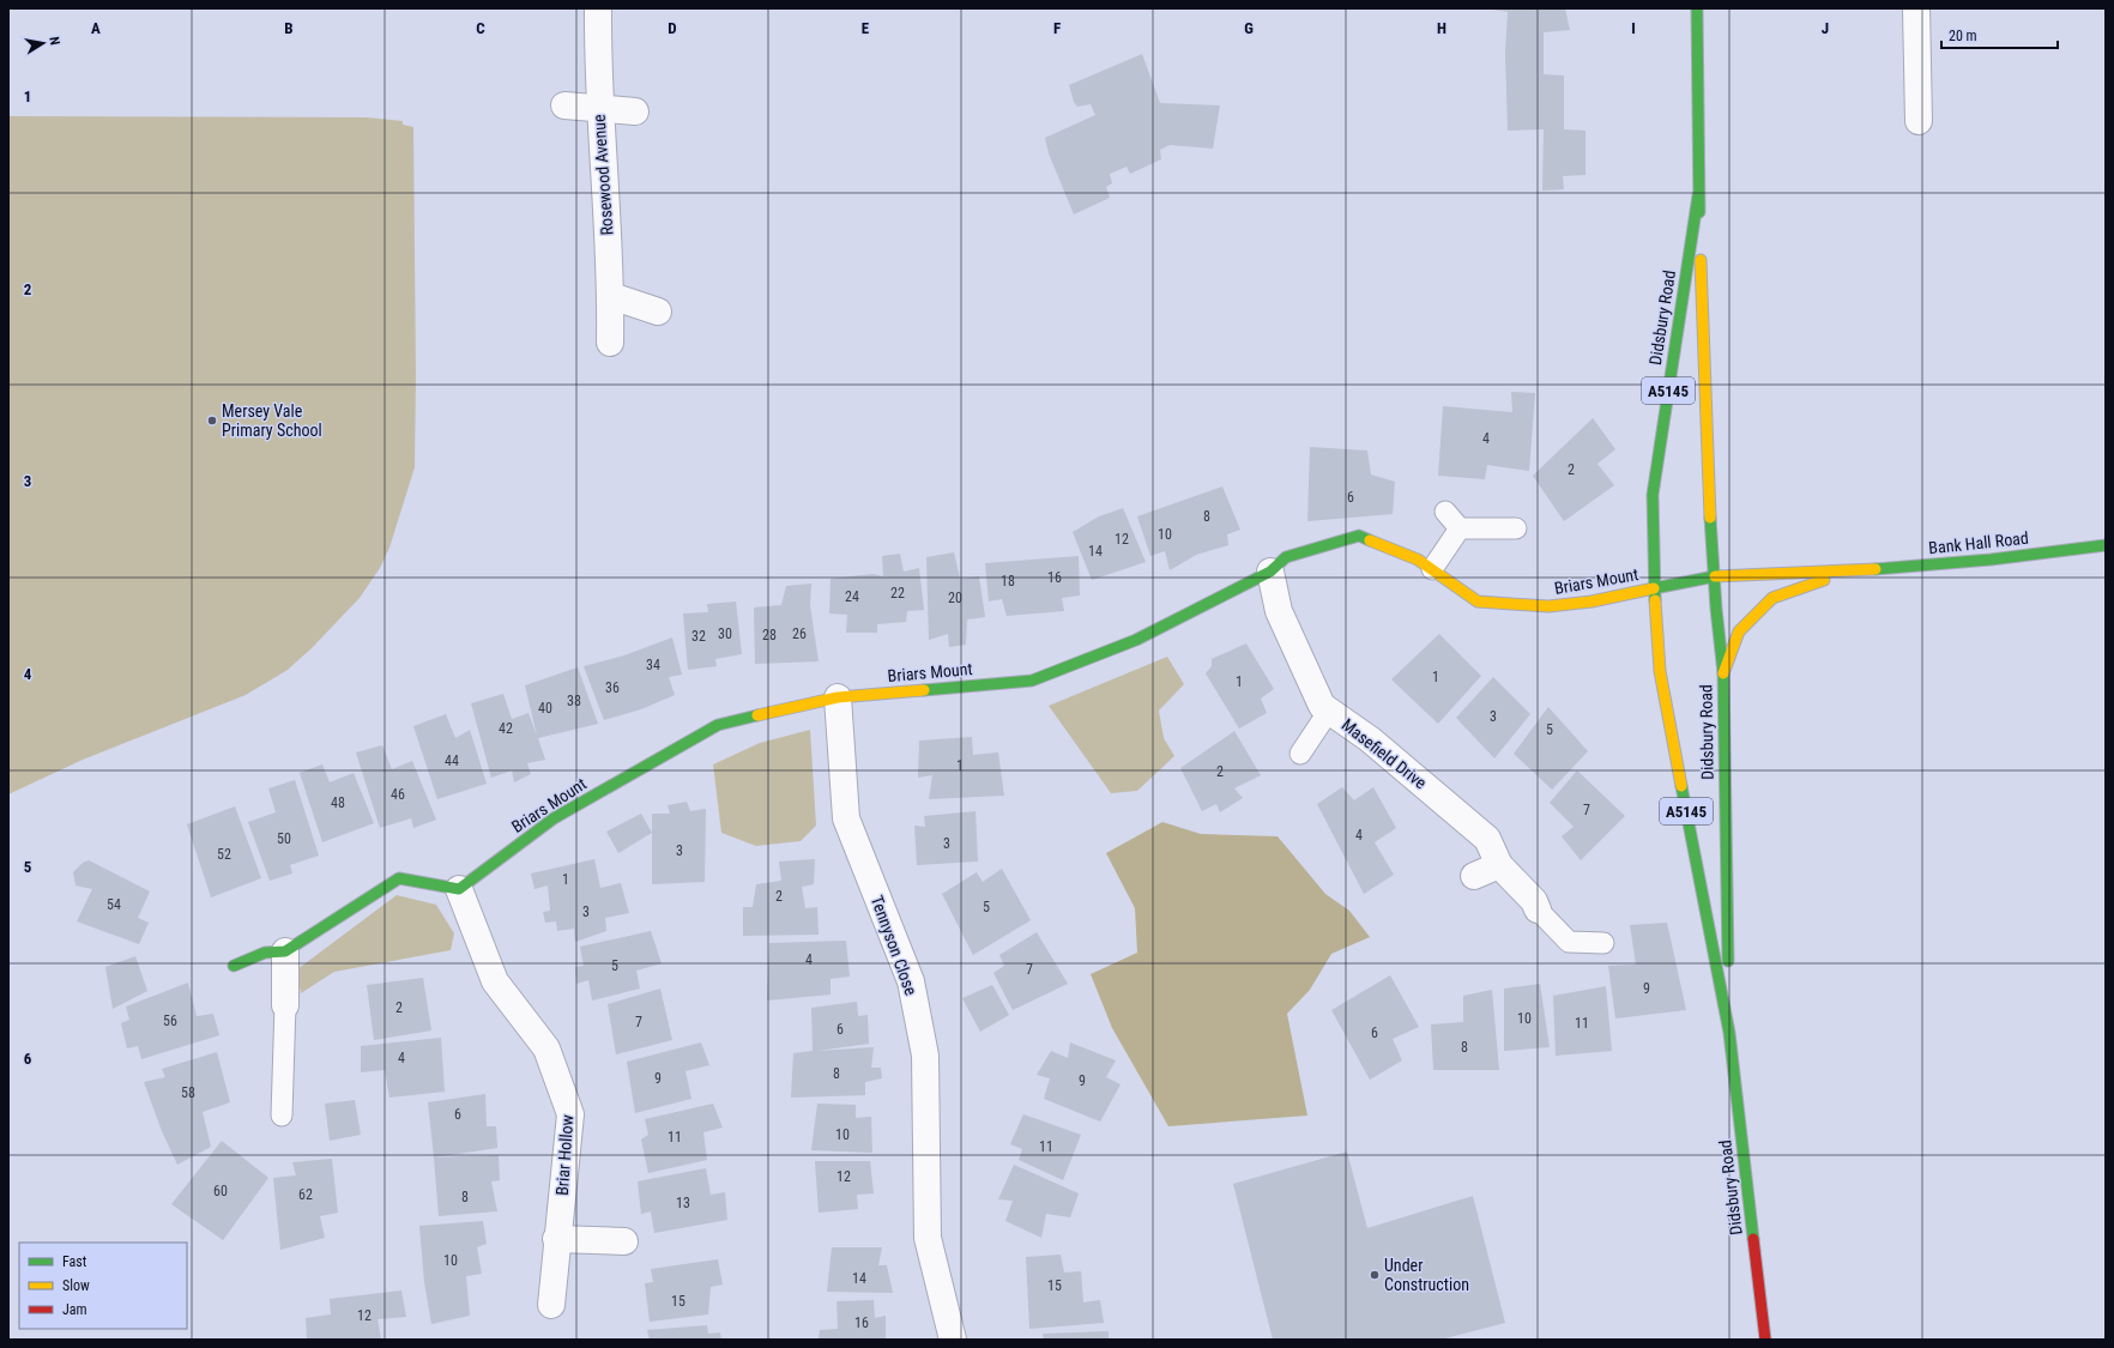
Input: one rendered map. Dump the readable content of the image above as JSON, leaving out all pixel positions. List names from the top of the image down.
{
  "streets": {
    "main road": [
      "Didsbury Road",
      "A5145",
      "Bank Hall Road",
      "Briars Mount"
    ],
    "street": [
      "Rosewood Avenue",
      "Masefield Drive",
      "Tennyson Close",
      "Briar Hollow"
    ]
  },
  "crossings": [
    ["Didsbury Road", "Bank Hall Road"],
    ["Didsbury Road", "Briars Mount"],
    ["Briars Mount", "Masefield Drive"],
    ["Briars Mount", "Tennyson Close"],
    ["Briars Mount", "Briar Hollow"]
  ],
  "places": ["Mersey Vale Primary School", "Under Construction"],
  "house_numbers": [
    "4",
    "2",
    "6",
    "8",
    "10",
    "12",
    "14",
    "16",
    "18",
    "22",
    "24",
    "20",
    "30",
    "26",
    "28",
    "32",
    "34",
    "1",
    "1",
    "36",
    "38",
    "40",
    "3",
    "42",
    "5",
    "44",
    "1",
    "2",
    "46",
    "48",
    "7",
    "4",
    "50",
    "3",
    "3",
    "52",
    "1",
    "2",
    "54",
    "5",
    "3",
    "4",
    "5",
    "7",
    "9",
    "2",
    "10",
    "56",
    "7",
    "11",
    "6",
    "6",
    "8",
    "4",
    "8",
    "9",
    "9",
    "58",
    "6",
    "10",
    "11",
    "11",
    "12",
    "60",
    "62",
    "8",
    "13",
    "10",
    "14",
    "15",
    "15",
    "12",
    "16"
  ],
  "legend": ["Fast", "Slow", "Jam"],
  "scale_bar": "20 m",
  "north": "right",
  "grid": {
    "columns": [
      "A",
      "B",
      "C",
      "D",
      "E",
      "F",
      "G",
      "H",
      "I",
      "J"
    ],
    "rows": [
      "1",
      "2",
      "3",
      "4",
      "5",
      "6"
    ]
  }
}
